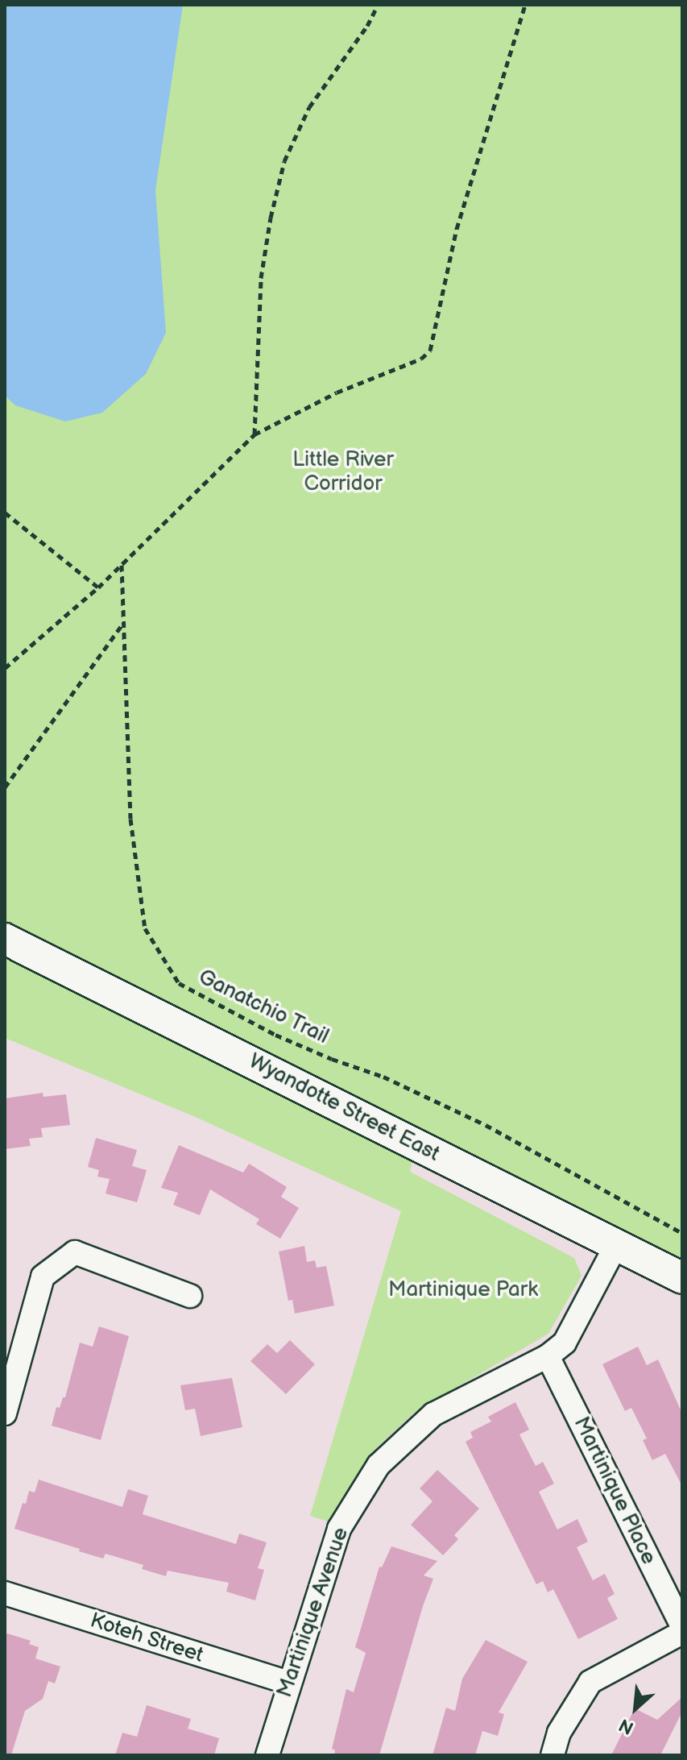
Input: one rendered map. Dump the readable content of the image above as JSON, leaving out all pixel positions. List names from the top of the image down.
{
  "streets": {
    "street": [
      "Wyandotte Street East",
      "Martinique Place",
      "Martinique Avenue",
      "Koteh Street"
    ],
    "path": ["Ganatchio Trail"]
  },
  "crossings": [
    ["Wyandotte Street East", "Martinique Avenue"],
    ["Martinique Place", "Martinique Avenue"],
    ["Martinique Avenue", "Koteh Street"]
  ],
  "parks": ["Little River Corridor", "Martinique Park"],
  "north": "bottom left"
}
